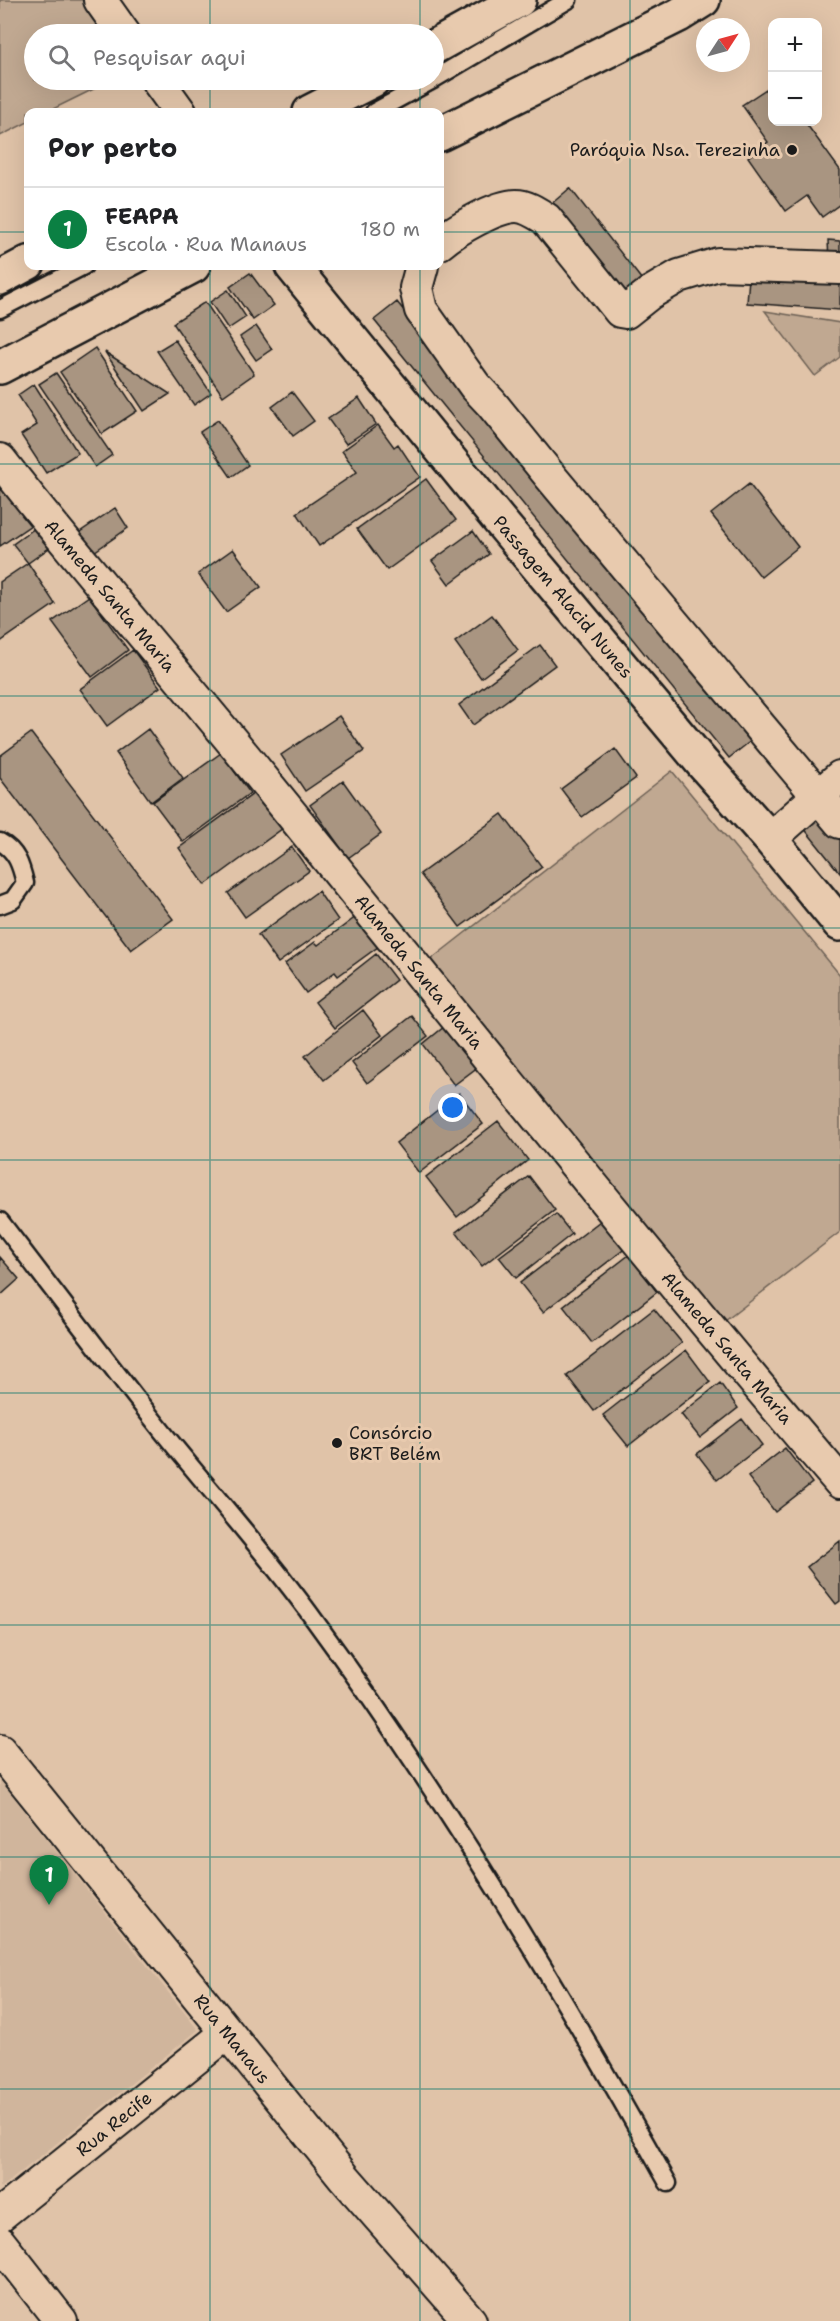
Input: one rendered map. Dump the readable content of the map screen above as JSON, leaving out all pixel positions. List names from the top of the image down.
{
  "streets": {
    "main road": ["Passagem Alacid Nunes"],
    "street": ["Alameda Santa Maria", "Rua Manaus", "Rua Recife"]
  },
  "crossings": [
    ["Rua Manaus", "Rua Recife"]
  ],
  "places": ["Paróquia Nsa. Terezinha", "Consórcio BRT Belém"],
  "north": "top right",
  "page": {
    "map_buttons": ["+", "−"],
    "search": "Pesquisar aqui",
    "heading": "Por perto",
    "list": [
      {
        "mark": "1",
        "name": "FEAPA",
        "note": "Escola · Rua Manaus",
        "value": "180 m"
      }
    ],
    "pins": "1"
  }
}
